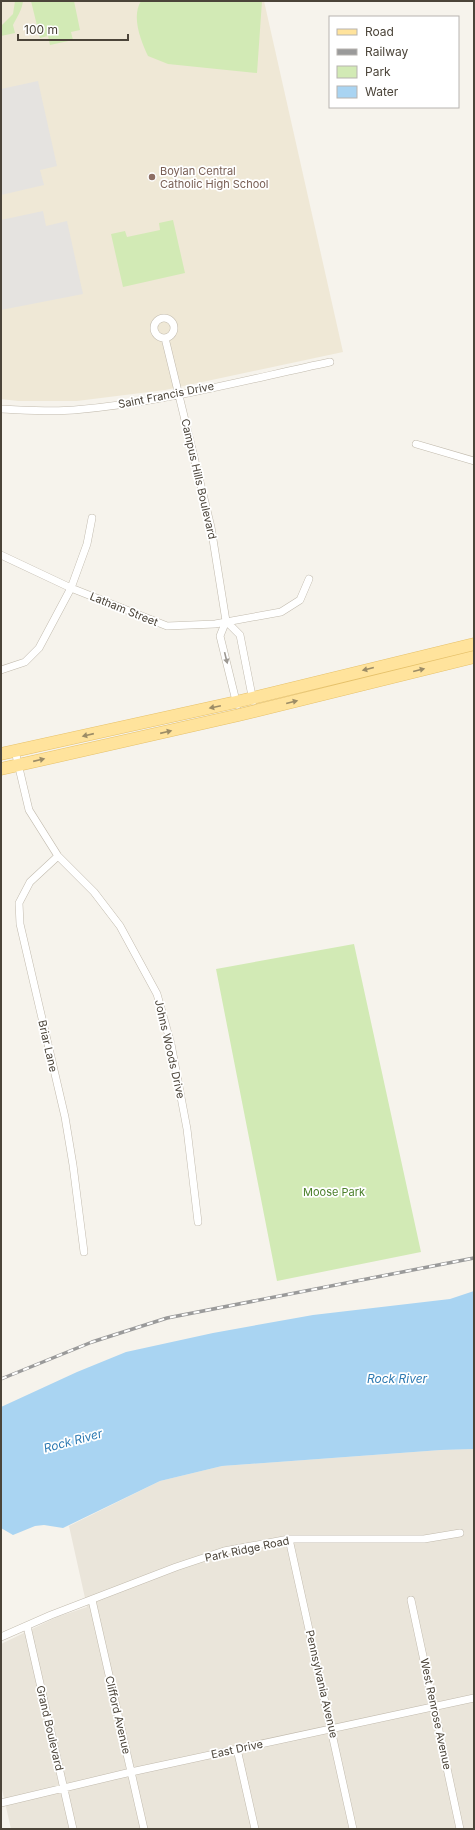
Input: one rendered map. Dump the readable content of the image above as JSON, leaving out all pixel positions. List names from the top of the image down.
{
  "streets": {
    "street": [
      "Saint Francis Drive",
      "Campus Hills Boulevard",
      "Latham Street",
      "Briar Lane",
      "Johns Woods Drive",
      "Park Ridge Road",
      "Pennsylvania Avenue",
      "West Renrose Avenue",
      "Clifford Avenue",
      "Grand Boulevard",
      "East Drive"
    ]
  },
  "crossings": [
    ["Saint Francis Drive", "Campus Hills Boulevard"],
    ["Campus Hills Boulevard", "Latham Street"],
    ["Briar Lane", "Johns Woods Drive"],
    ["Park Ridge Road", "Pennsylvania Avenue"],
    ["Park Ridge Road", "Clifford Avenue"],
    ["Park Ridge Road", "Grand Boulevard"],
    ["Pennsylvania Avenue", "East Drive"],
    ["West Renrose Avenue", "East Drive"],
    ["Clifford Avenue", "East Drive"],
    ["Grand Boulevard", "East Drive"]
  ],
  "water": ["Rock River"],
  "parks": ["Moose Park"],
  "places": ["Boylan Central Catholic High School"],
  "legend": [
    "Road",
    "Railway",
    "Park",
    "Water"
  ],
  "scale_bar": "100 m"
}
